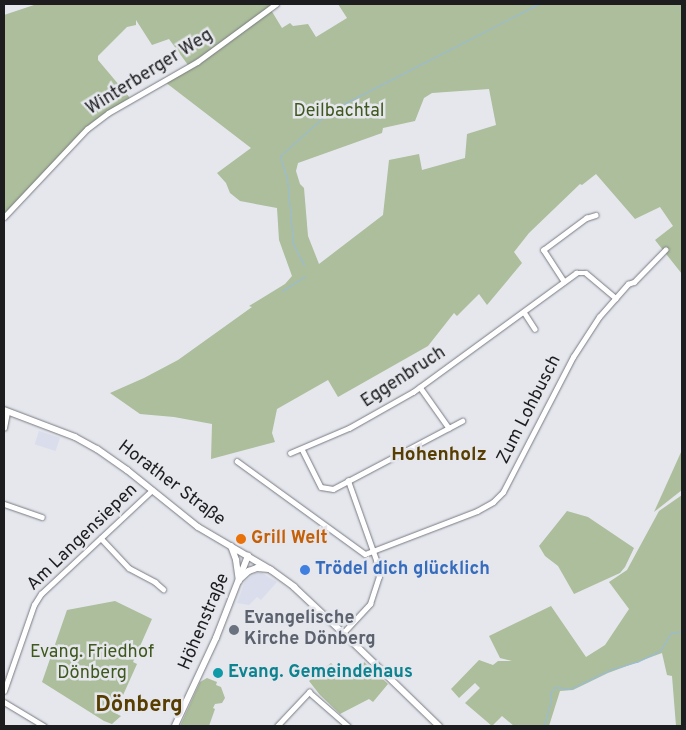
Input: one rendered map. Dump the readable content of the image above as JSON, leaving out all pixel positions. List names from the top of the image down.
{
  "streets": {
    "main road": ["Horather Straße"],
    "street": [
      "Winterberger Weg",
      "Eggenbruch",
      "Zum Lohbusch",
      "Am Langensiepen",
      "Höhenstraße"
    ]
  },
  "crossings": [
    ["Eggenbruch", "Zum Lohbusch"],
    ["Horather Straße", "Am Langensiepen"],
    ["Horather Straße", "Höhenstraße"]
  ],
  "districts": ["Hohenholz", "Dönberg"],
  "parks": ["Deilbachtal", "Evang. Friedhof Dönberg"],
  "places": [
    "Grill Welt",
    "Trödel dich glücklich",
    "Evangelische Kirche Dönberg",
    "Evang. Gemeindehaus"
  ]
}
